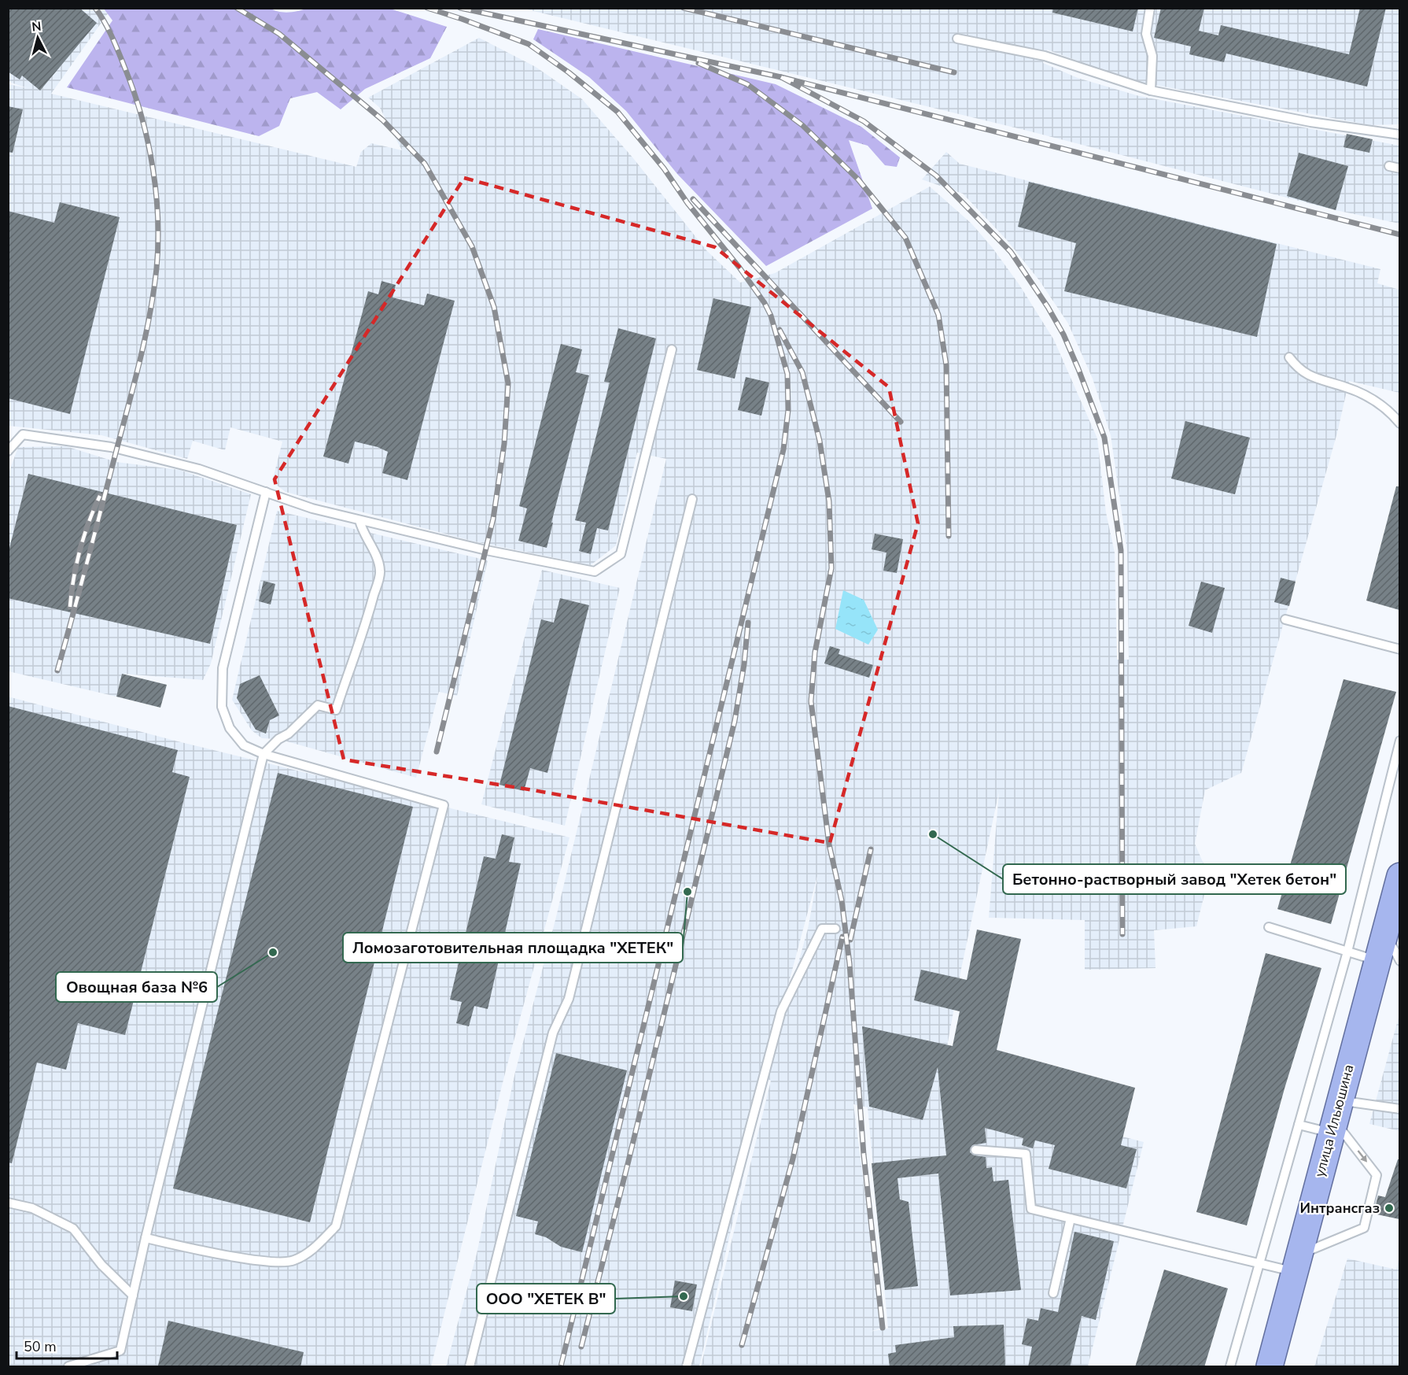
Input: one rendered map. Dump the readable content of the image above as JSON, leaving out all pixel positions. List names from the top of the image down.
{
  "streets": {
    "highway": ["улица Ильюшина"]
  },
  "places": [
    "Бетонно-растворный завод \"Хетек бетон\"",
    "Ломозаготовительная площадка \"ХЕТЕК\"",
    "Овощная база №6",
    "Интрансгаз",
    "ООО \"ХЕТЕК В\""
  ],
  "scale_bar": "50 m",
  "north": "top"
}
